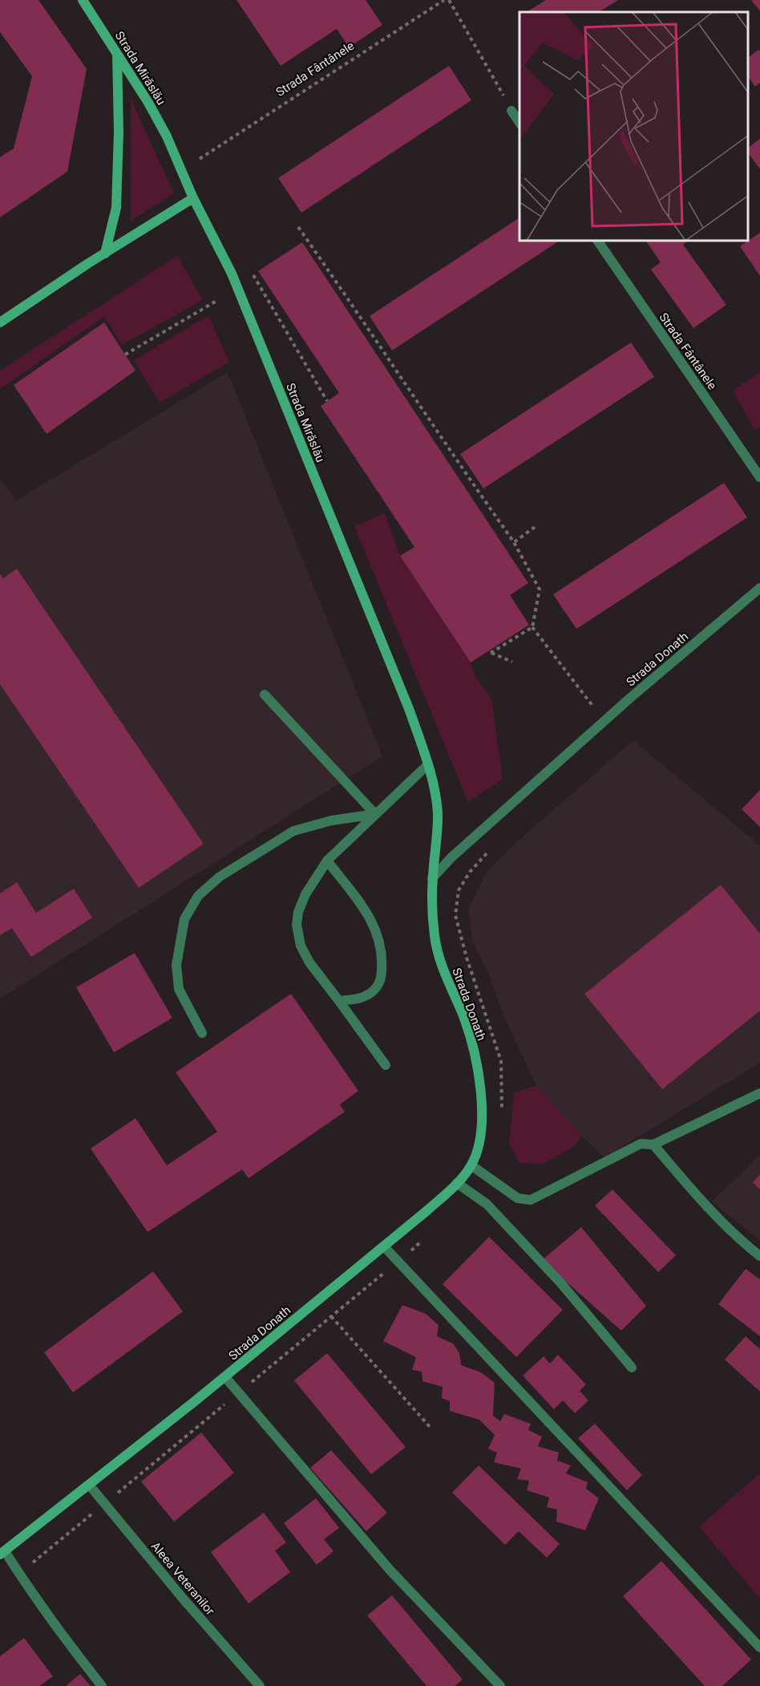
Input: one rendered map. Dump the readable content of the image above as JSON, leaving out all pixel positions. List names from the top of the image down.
{
  "streets": {
    "main road": ["Strada Mirăslău", "Strada Donath"],
    "street": ["Strada Fântânele", "Aleea Veteranilor"]
  },
  "crossings": [
    ["Strada Mirăslău", "Strada Donath"],
    ["Strada Donath", "Aleea Veteranilor"]
  ]
}
